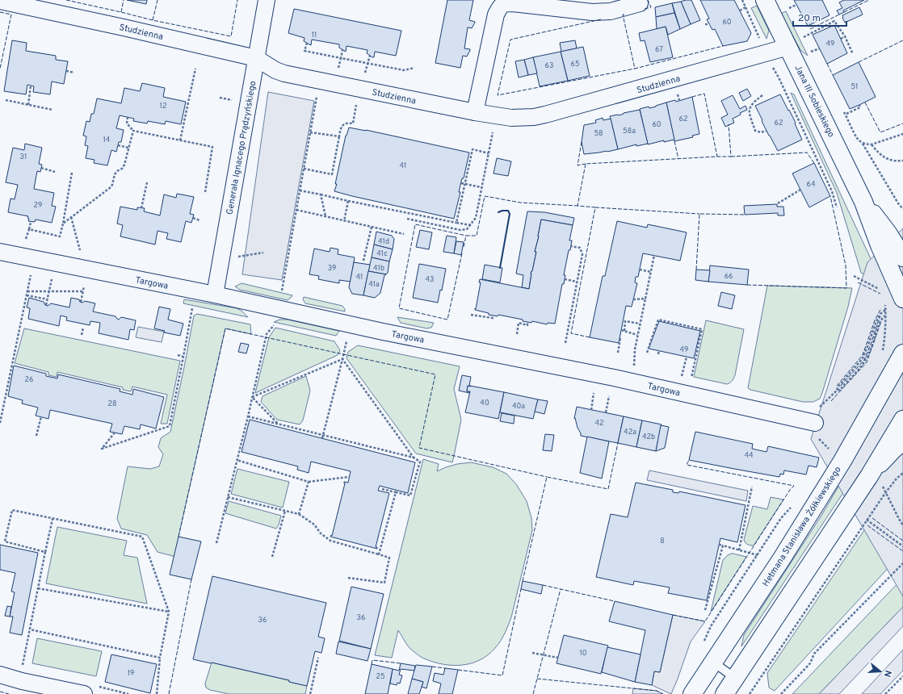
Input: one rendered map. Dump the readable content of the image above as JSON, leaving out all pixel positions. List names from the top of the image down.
{
  "streets": {
    "main road": ["Jana III Sobieskiego", "Hetmana Stanisława Żółkiewskiego"],
    "street": ["Studzienna", "Generała Ignacego Prądzyńskiego", "Targowa"]
  },
  "crossings": [
    ["Studzienna", "Jana III Sobieskiego"],
    ["Studzienna", "Generała Ignacego Prądzyńskiego"],
    ["Generała Ignacego Prądzyńskiego", "Targowa"]
  ],
  "house_numbers": [
    "60",
    "11",
    "49",
    "67",
    "65",
    "63",
    "51",
    "12",
    "62",
    "62",
    "60",
    "58a",
    "58",
    "14",
    "31",
    "41",
    "64",
    "29",
    "41d",
    "41c",
    "39",
    "41b",
    "66",
    "41",
    "43",
    "41a",
    "49",
    "26",
    "40",
    "28",
    "40a",
    "42",
    "42a",
    "42b",
    "44",
    "8",
    "36",
    "36",
    "10",
    "19",
    "25"
  ],
  "scale_bar": "20 m",
  "north": "right"
}
